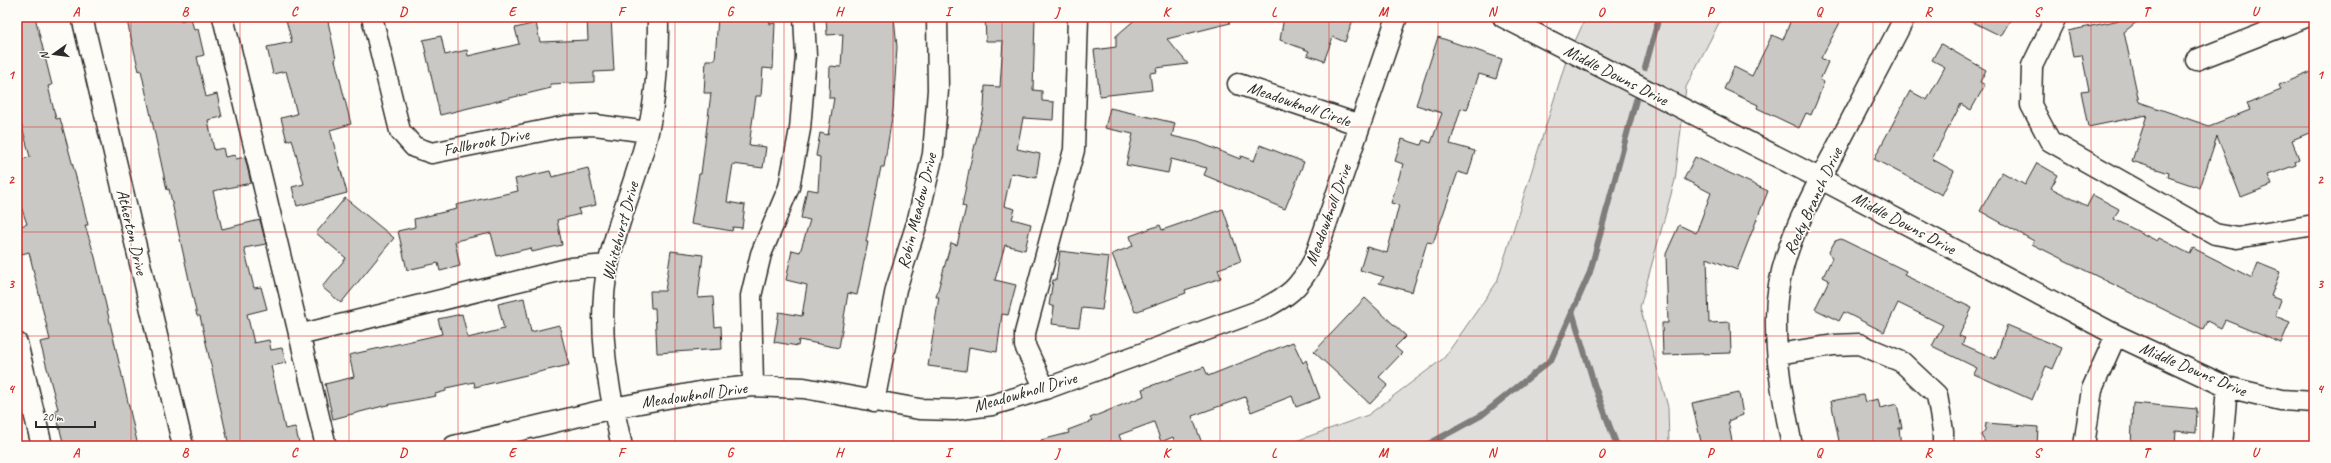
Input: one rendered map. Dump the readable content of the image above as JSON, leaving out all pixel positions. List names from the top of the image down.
{
  "streets": {
    "street": [
      "Middle Downs Drive",
      "Meadowknoll Circle",
      "Fallbrook Drive",
      "Rocky Branch Drive",
      "Robin Meadow Drive",
      "Meadowknoll Drive",
      "Whitehurst Drive",
      "Atherton Drive"
    ]
  },
  "crossings": [
    ["Middle Downs Drive", "Rocky Branch Drive"],
    ["Meadowknoll Circle", "Meadowknoll Drive"],
    ["Fallbrook Drive", "Whitehurst Drive"],
    ["Robin Meadow Drive", "Meadowknoll Drive"],
    ["Meadowknoll Drive", "Whitehurst Drive"]
  ],
  "scale_bar": "20 m",
  "north": "left",
  "grid": {
    "columns": [
      "A",
      "B",
      "C",
      "D",
      "E",
      "F",
      "G",
      "H",
      "I",
      "J",
      "K",
      "L",
      "M",
      "N",
      "O",
      "P",
      "Q",
      "R",
      "S",
      "T",
      "U"
    ],
    "rows": [
      "1",
      "2",
      "3",
      "4"
    ]
  }
}
